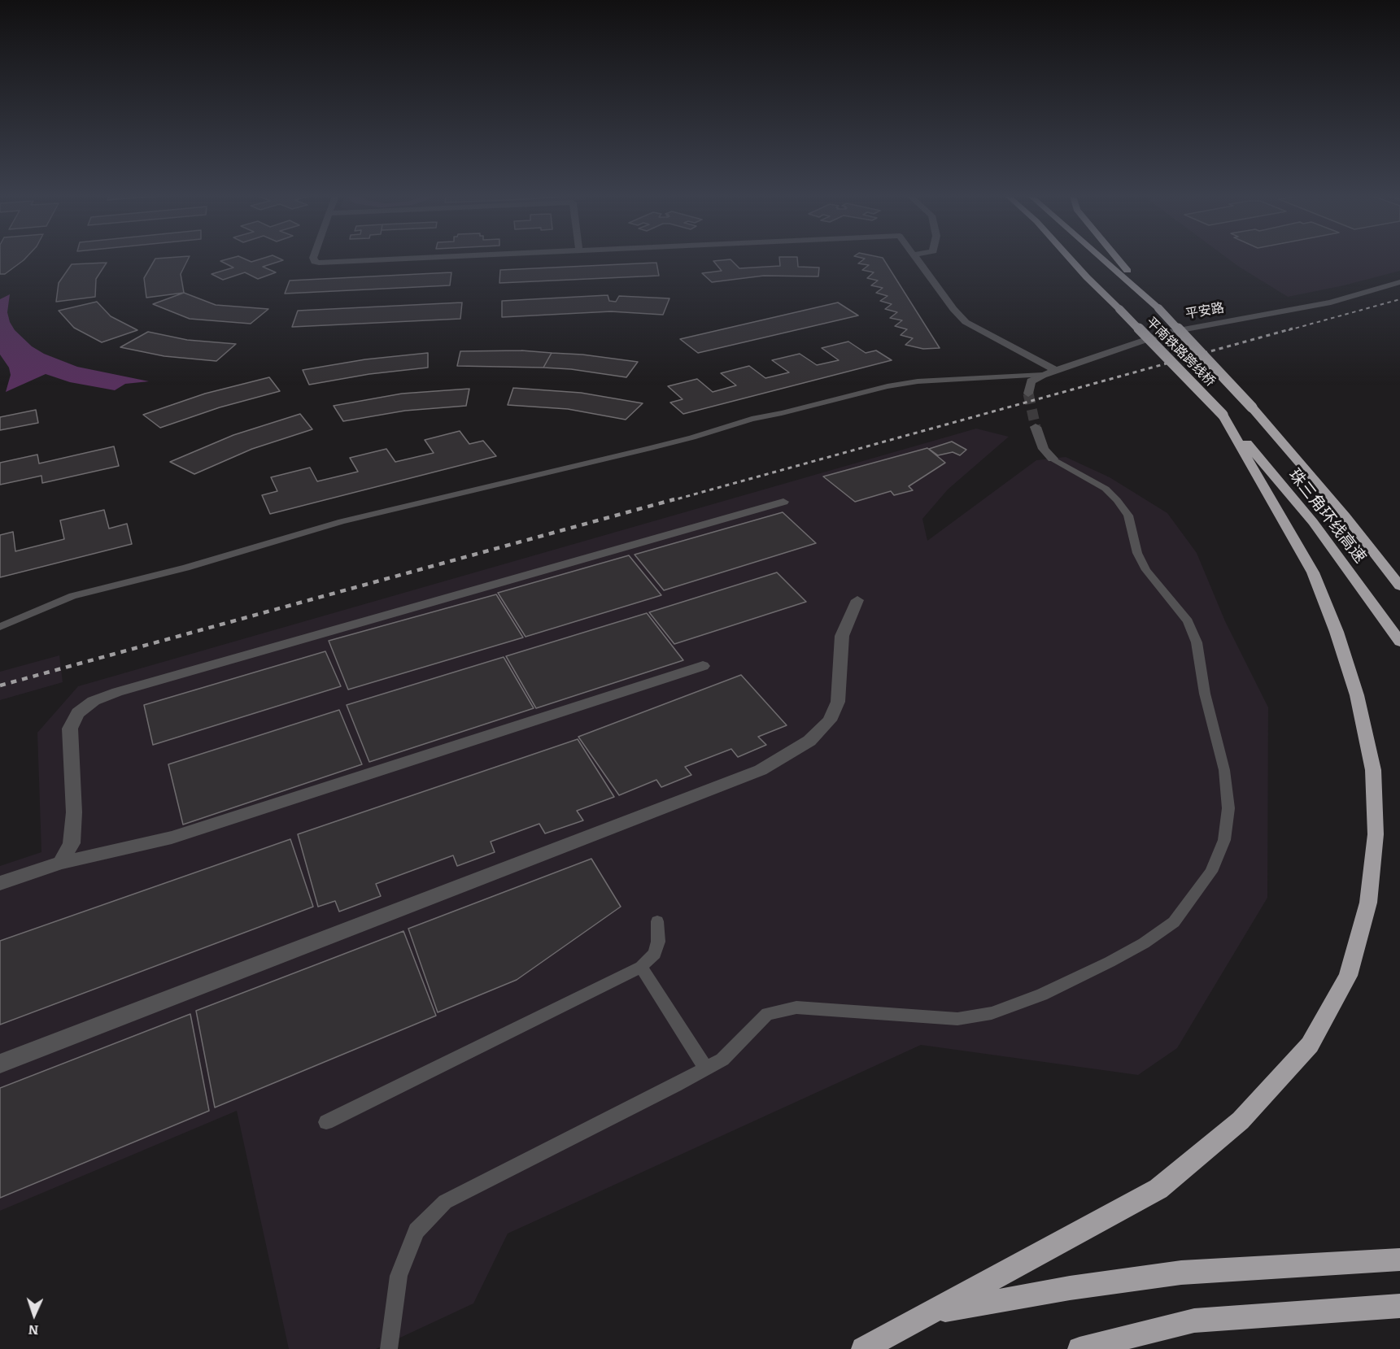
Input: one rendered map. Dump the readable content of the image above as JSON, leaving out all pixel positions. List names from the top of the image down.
{
  "streets": {
    "highway": ["平南铁路跨线桥", "珠三角环线高速"],
    "street": ["平安路"]
  },
  "crossings": [
    ["平南铁路跨线桥", "珠三角环线高速"]
  ],
  "north": "bottom"
}
